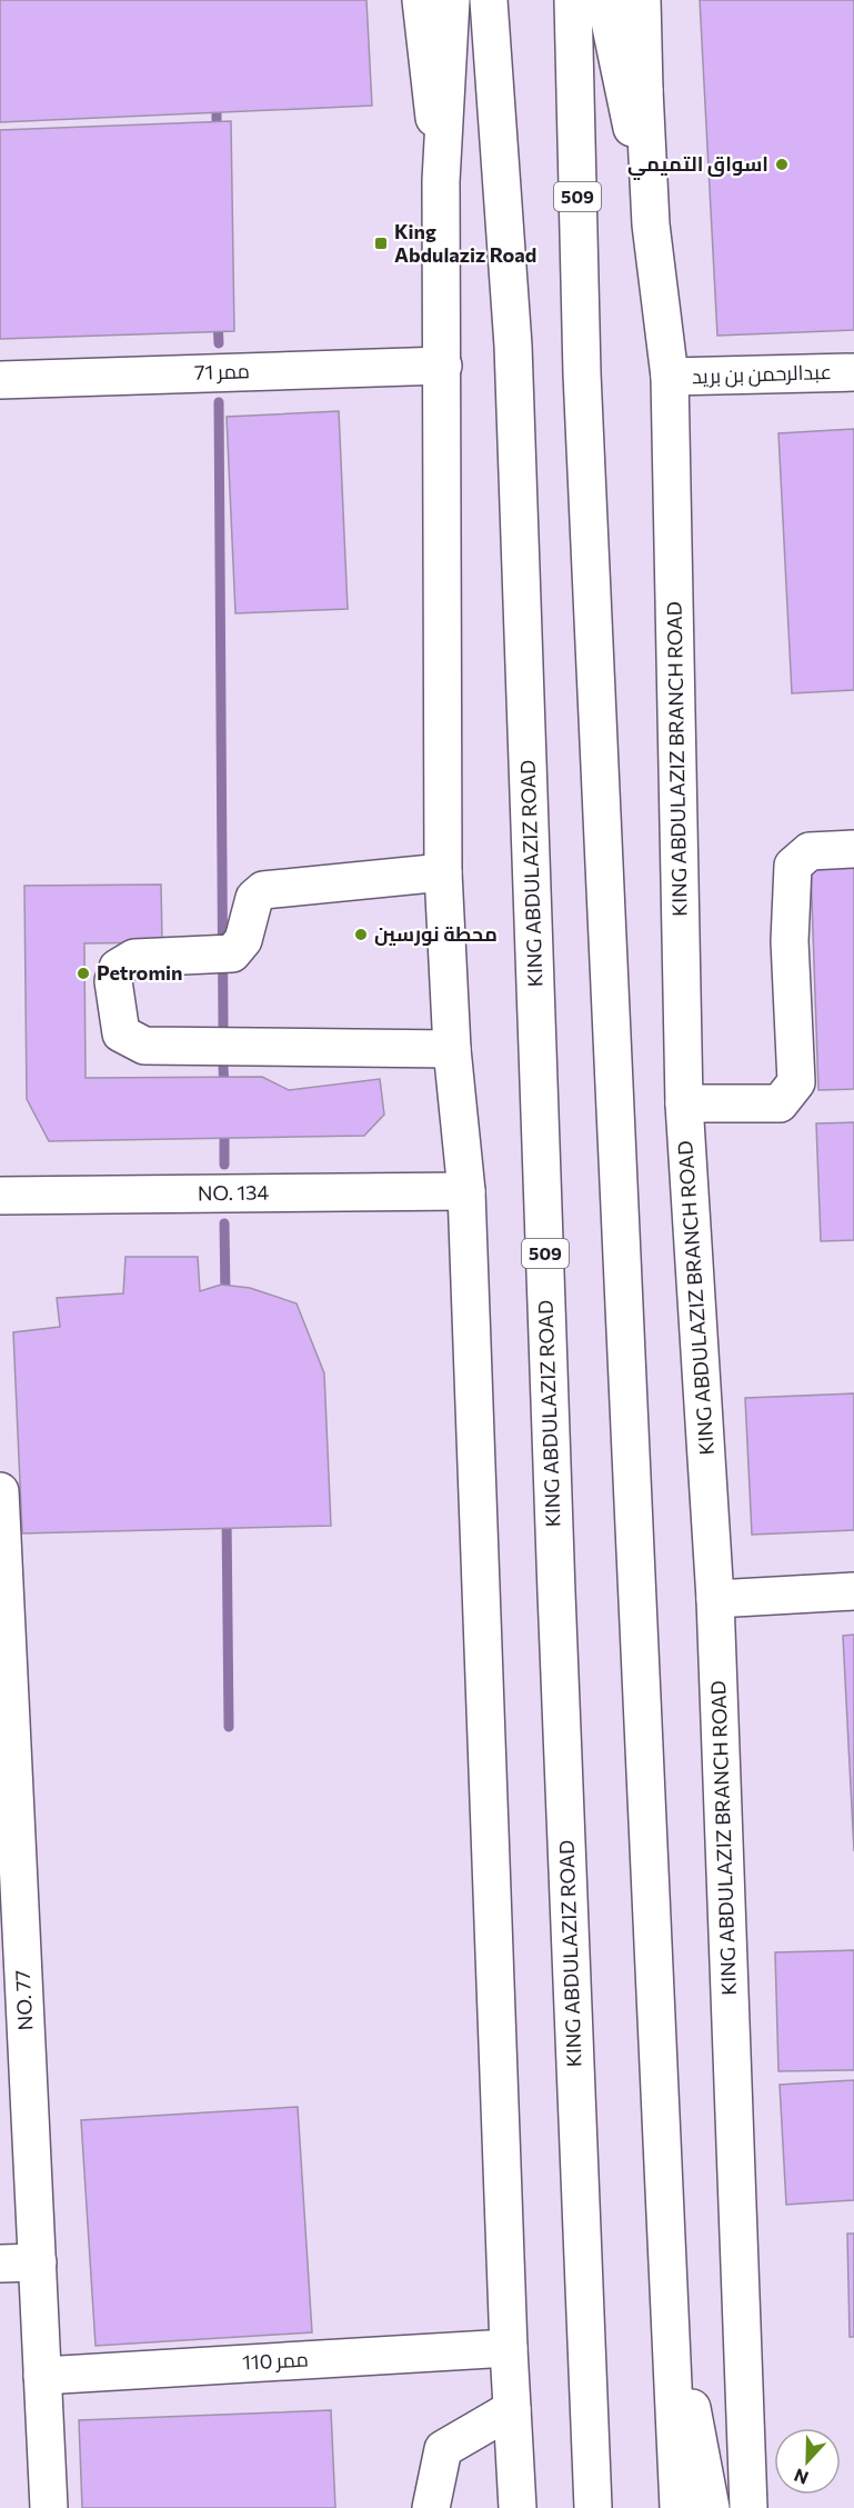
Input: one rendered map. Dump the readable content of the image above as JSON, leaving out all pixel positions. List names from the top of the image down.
{
  "streets": {
    "main road": [
      "509",
      "ممر 71",
      "عبدالرحمن بن بريد",
      "KING ABDULAZIZ BRANCH ROAD",
      "KING ABDULAZIZ ROAD",
      "NO. 134",
      "NO. 77",
      "110 ممر"
    ]
  },
  "crossings": [
    ["عبدالرحمن بن بريد", "KING ABDULAZIZ BRANCH ROAD"],
    ["NO. 77", "110 ممر"]
  ],
  "places": {
    "other": ["اسواق التميمي", "محطة نورسين", "Petromin"],
    "transit": ["King Abdulaziz Road"]
  },
  "north": "bottom"
}
